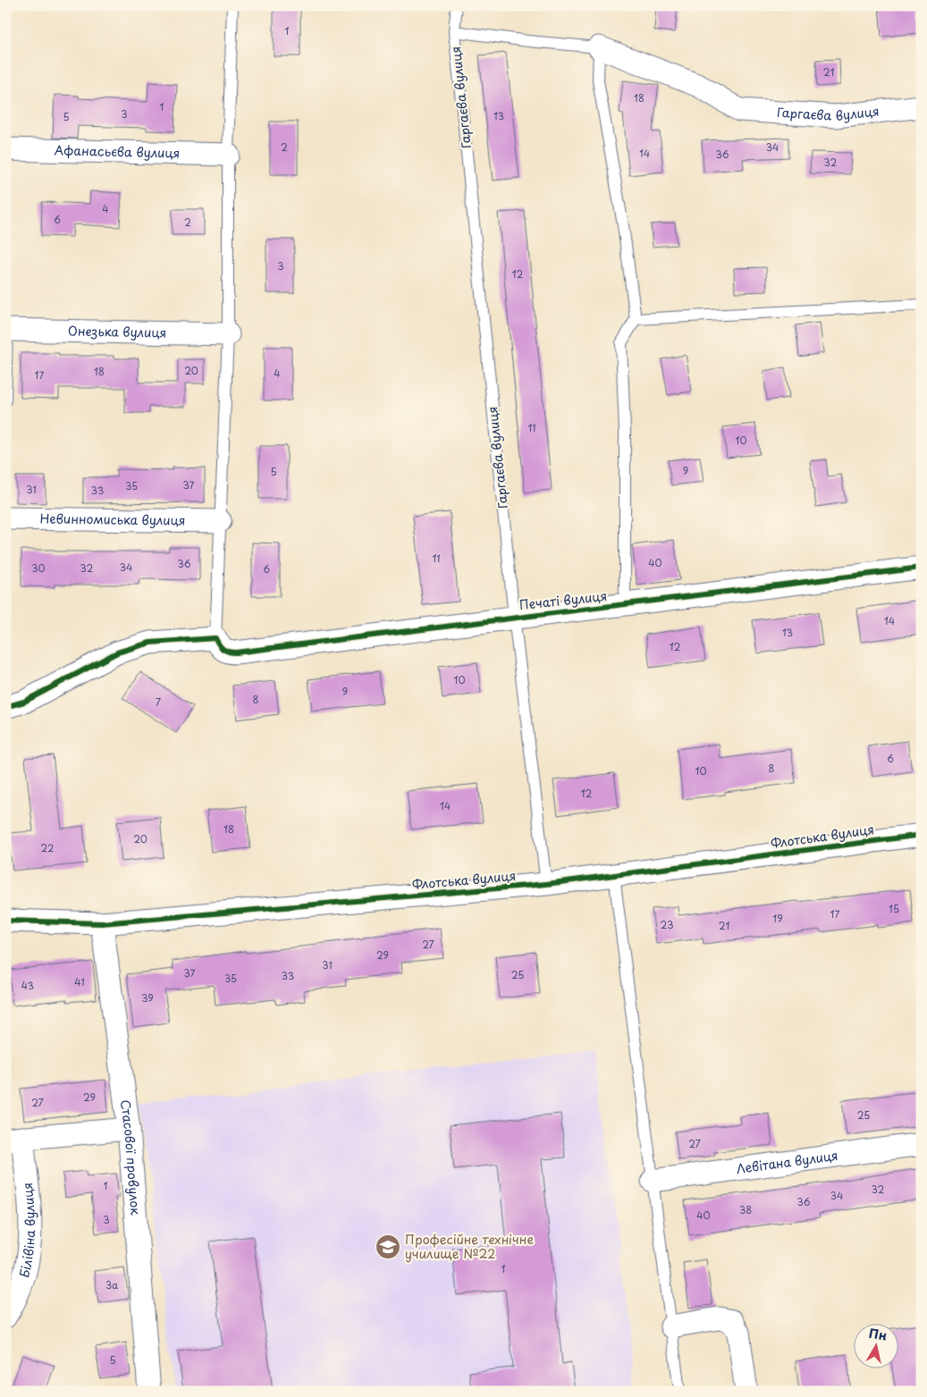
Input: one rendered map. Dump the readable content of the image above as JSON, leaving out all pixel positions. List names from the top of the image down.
{
  "streets": {
    "street": [
      "Гаргаєва вулиця",
      "Афанасьєва вулиця",
      "Онезька вулиця",
      "Невинномиська вулиця",
      "Печаті вулиця",
      "Флотська вулиця",
      "Стасової провулок",
      "Левітана вулиця",
      "Білівіна вулиця"
    ]
  },
  "crossings": [
    ["Гаргаєва вулиця", "Печаті вулиця"],
    ["Гаргаєва вулиця", "Флотська вулиця"],
    ["Флотська вулиця", "Стасової провулок"]
  ],
  "places": {
    "school or university": ["Професійне технічне училище №22"]
  },
  "house_numbers": [
    "1",
    "21",
    "18",
    "1",
    "3",
    "13",
    "5",
    "2",
    "34",
    "14",
    "36",
    "32",
    "4",
    "6",
    "2",
    "3",
    "12",
    "20",
    "18",
    "4",
    "17",
    "11",
    "10",
    "9",
    "5",
    "37",
    "35",
    "31",
    "33",
    "11",
    "40",
    "36",
    "34",
    "30",
    "32",
    "6",
    "14",
    "13",
    "12",
    "10",
    "9",
    "8",
    "7",
    "6",
    "8",
    "10",
    "12",
    "14",
    "18",
    "20",
    "22",
    "15",
    "17",
    "19",
    "23",
    "21",
    "27",
    "29",
    "31",
    "37",
    "25",
    "33",
    "35",
    "41",
    "43",
    "39",
    "29",
    "27",
    "25",
    "27",
    "1",
    "32",
    "34",
    "36",
    "38",
    "40",
    "3",
    "1",
    "3а",
    "5"
  ],
  "north": "top"
}
